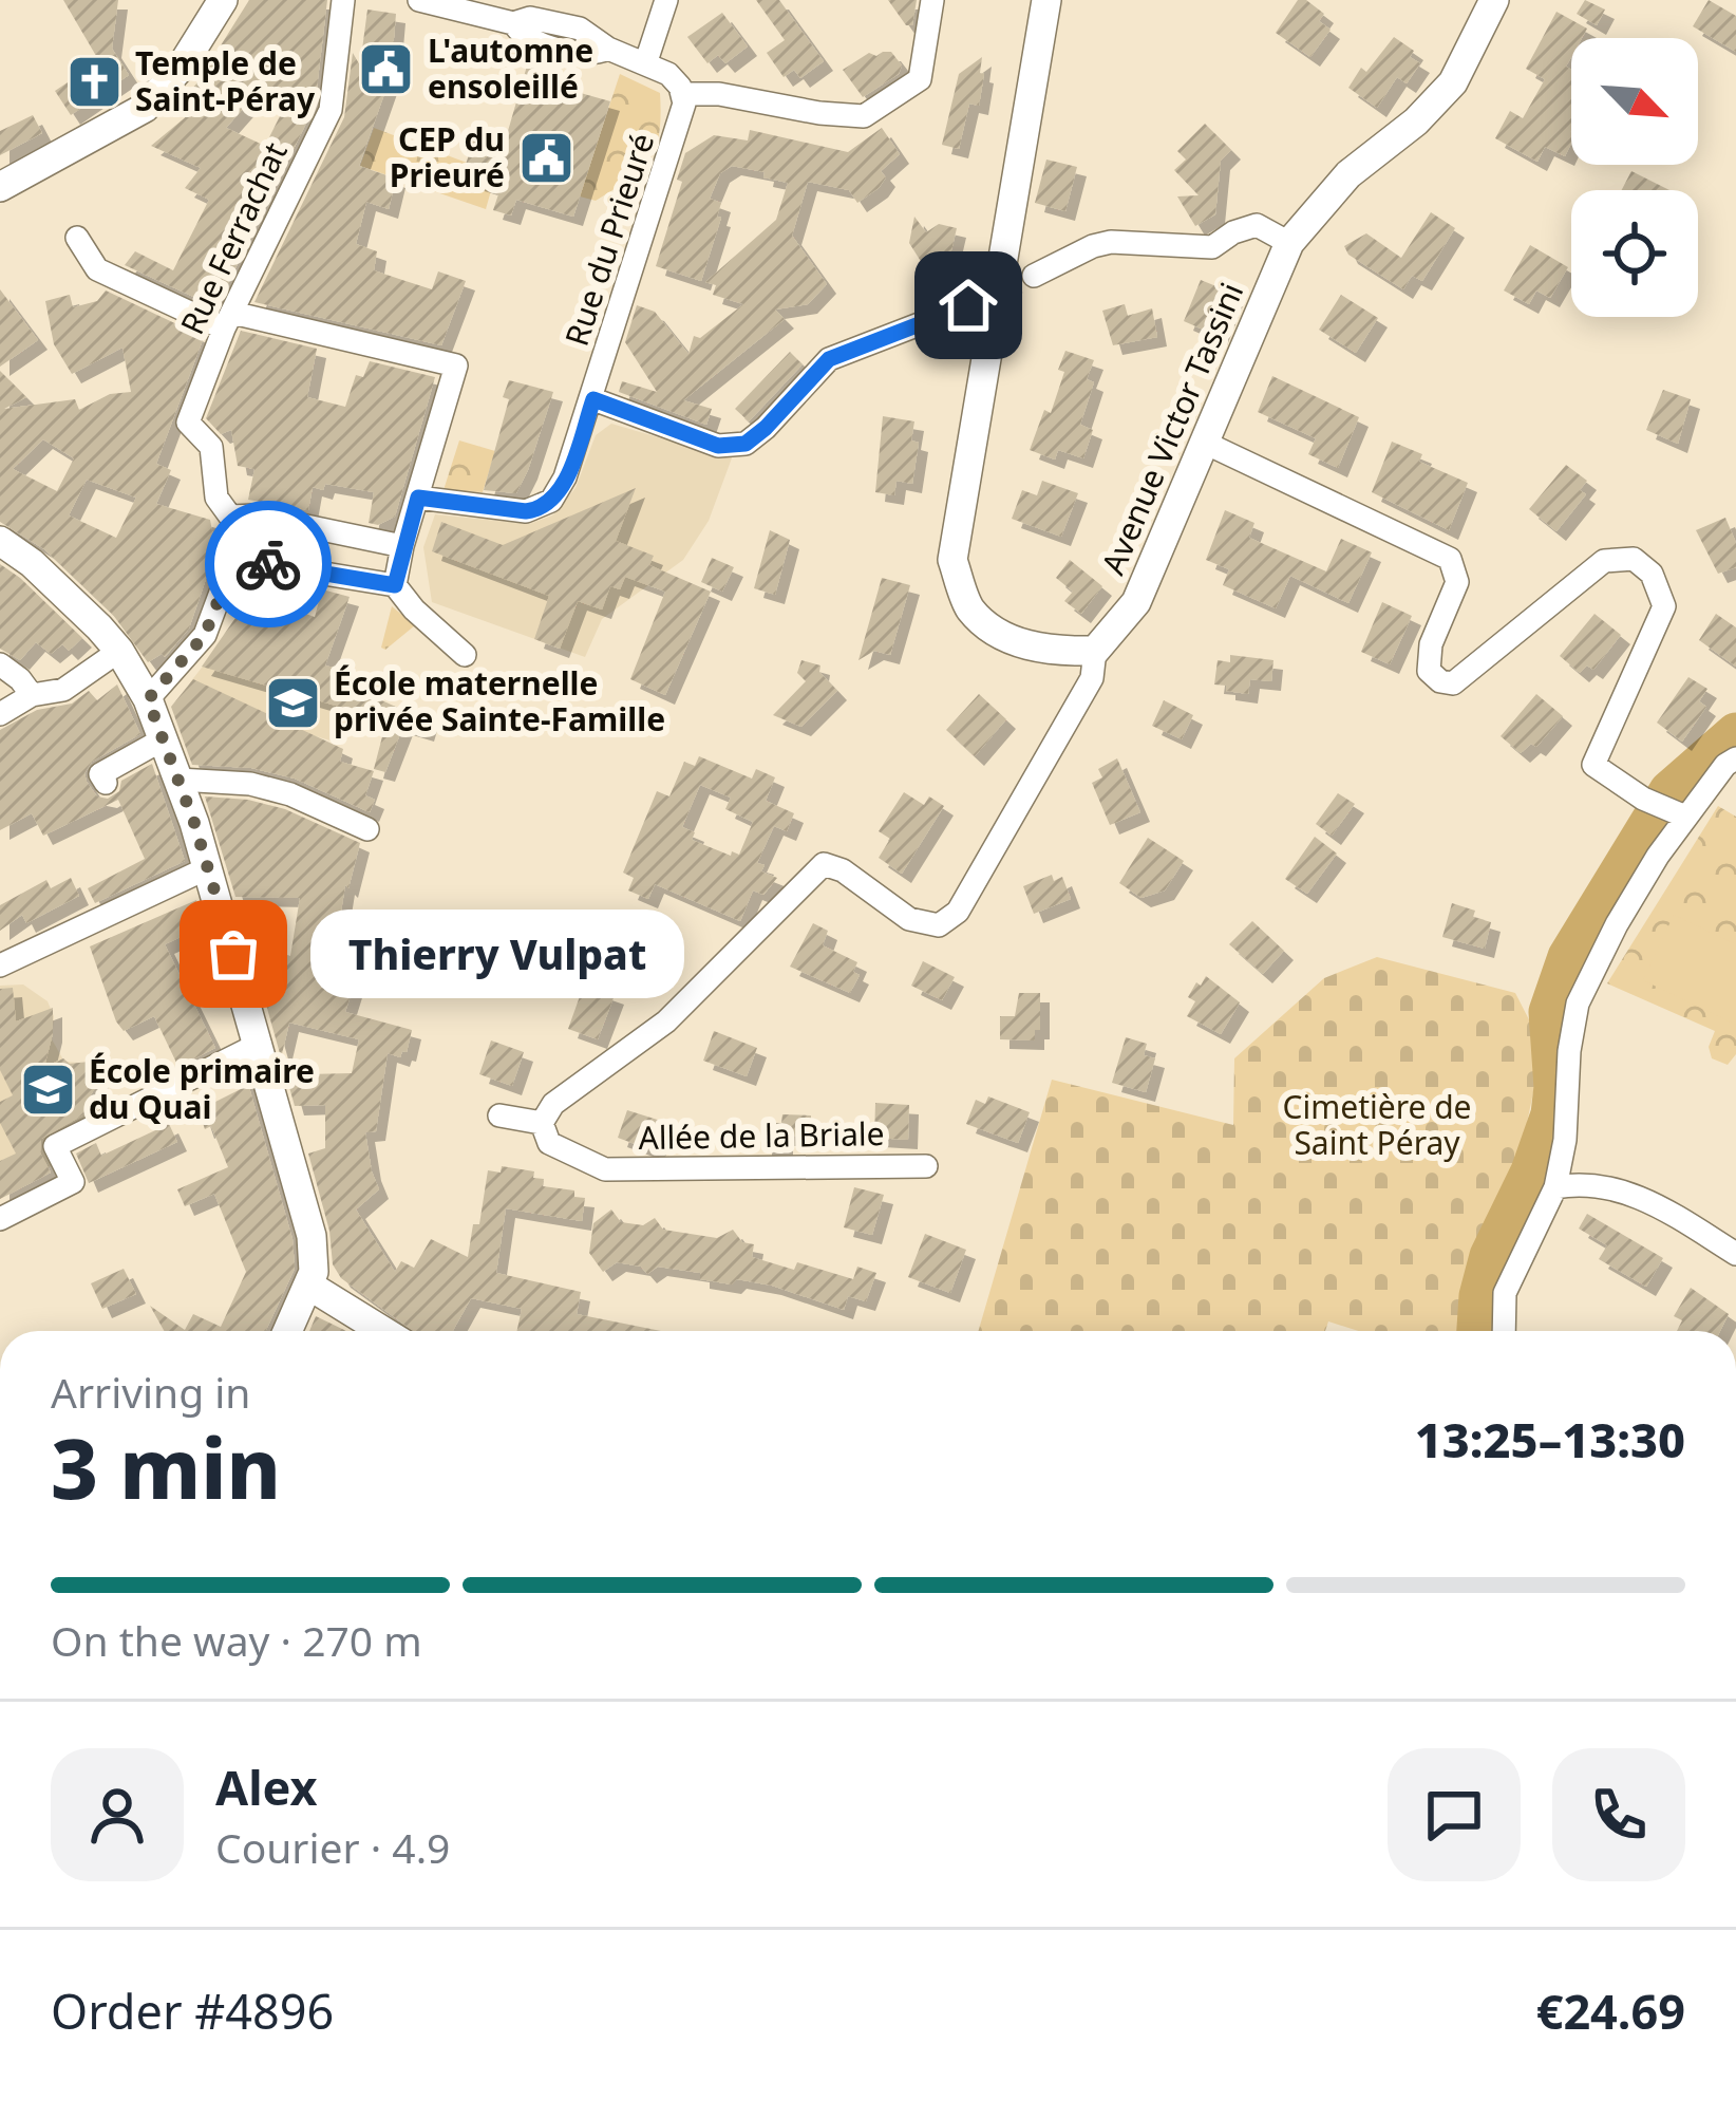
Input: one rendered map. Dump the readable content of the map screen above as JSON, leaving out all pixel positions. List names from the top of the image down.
{
  "streets": {
    "street": [
      "Rue Ferrachat",
      "Rue du Prieuré",
      "Avenue Victor Tassini",
      "Allée de la Briale"
    ]
  },
  "parks": ["Cimetière de Saint Péray"],
  "places": {
    "public building": ["L'automne ensoleillé", "CEP du Prieuré"],
    "church": ["Temple de Saint-Péray"],
    "school or university": ["École maternelle privée Sainte-Famille", "École primaire du Quai"],
    "other": ["Thierry Vulpat"]
  },
  "north": "bottom right",
  "page": {
    "bubble": "Thierry Vulpat",
    "heading": ["3 min", "Arriving in", "13:25–13:30"],
    "panel": [
      "Alex",
      "Courier · 4.9",
      "Order #4896",
      "€24.69"
    ],
    "bar": "On the way · 270 m"
  }
}
